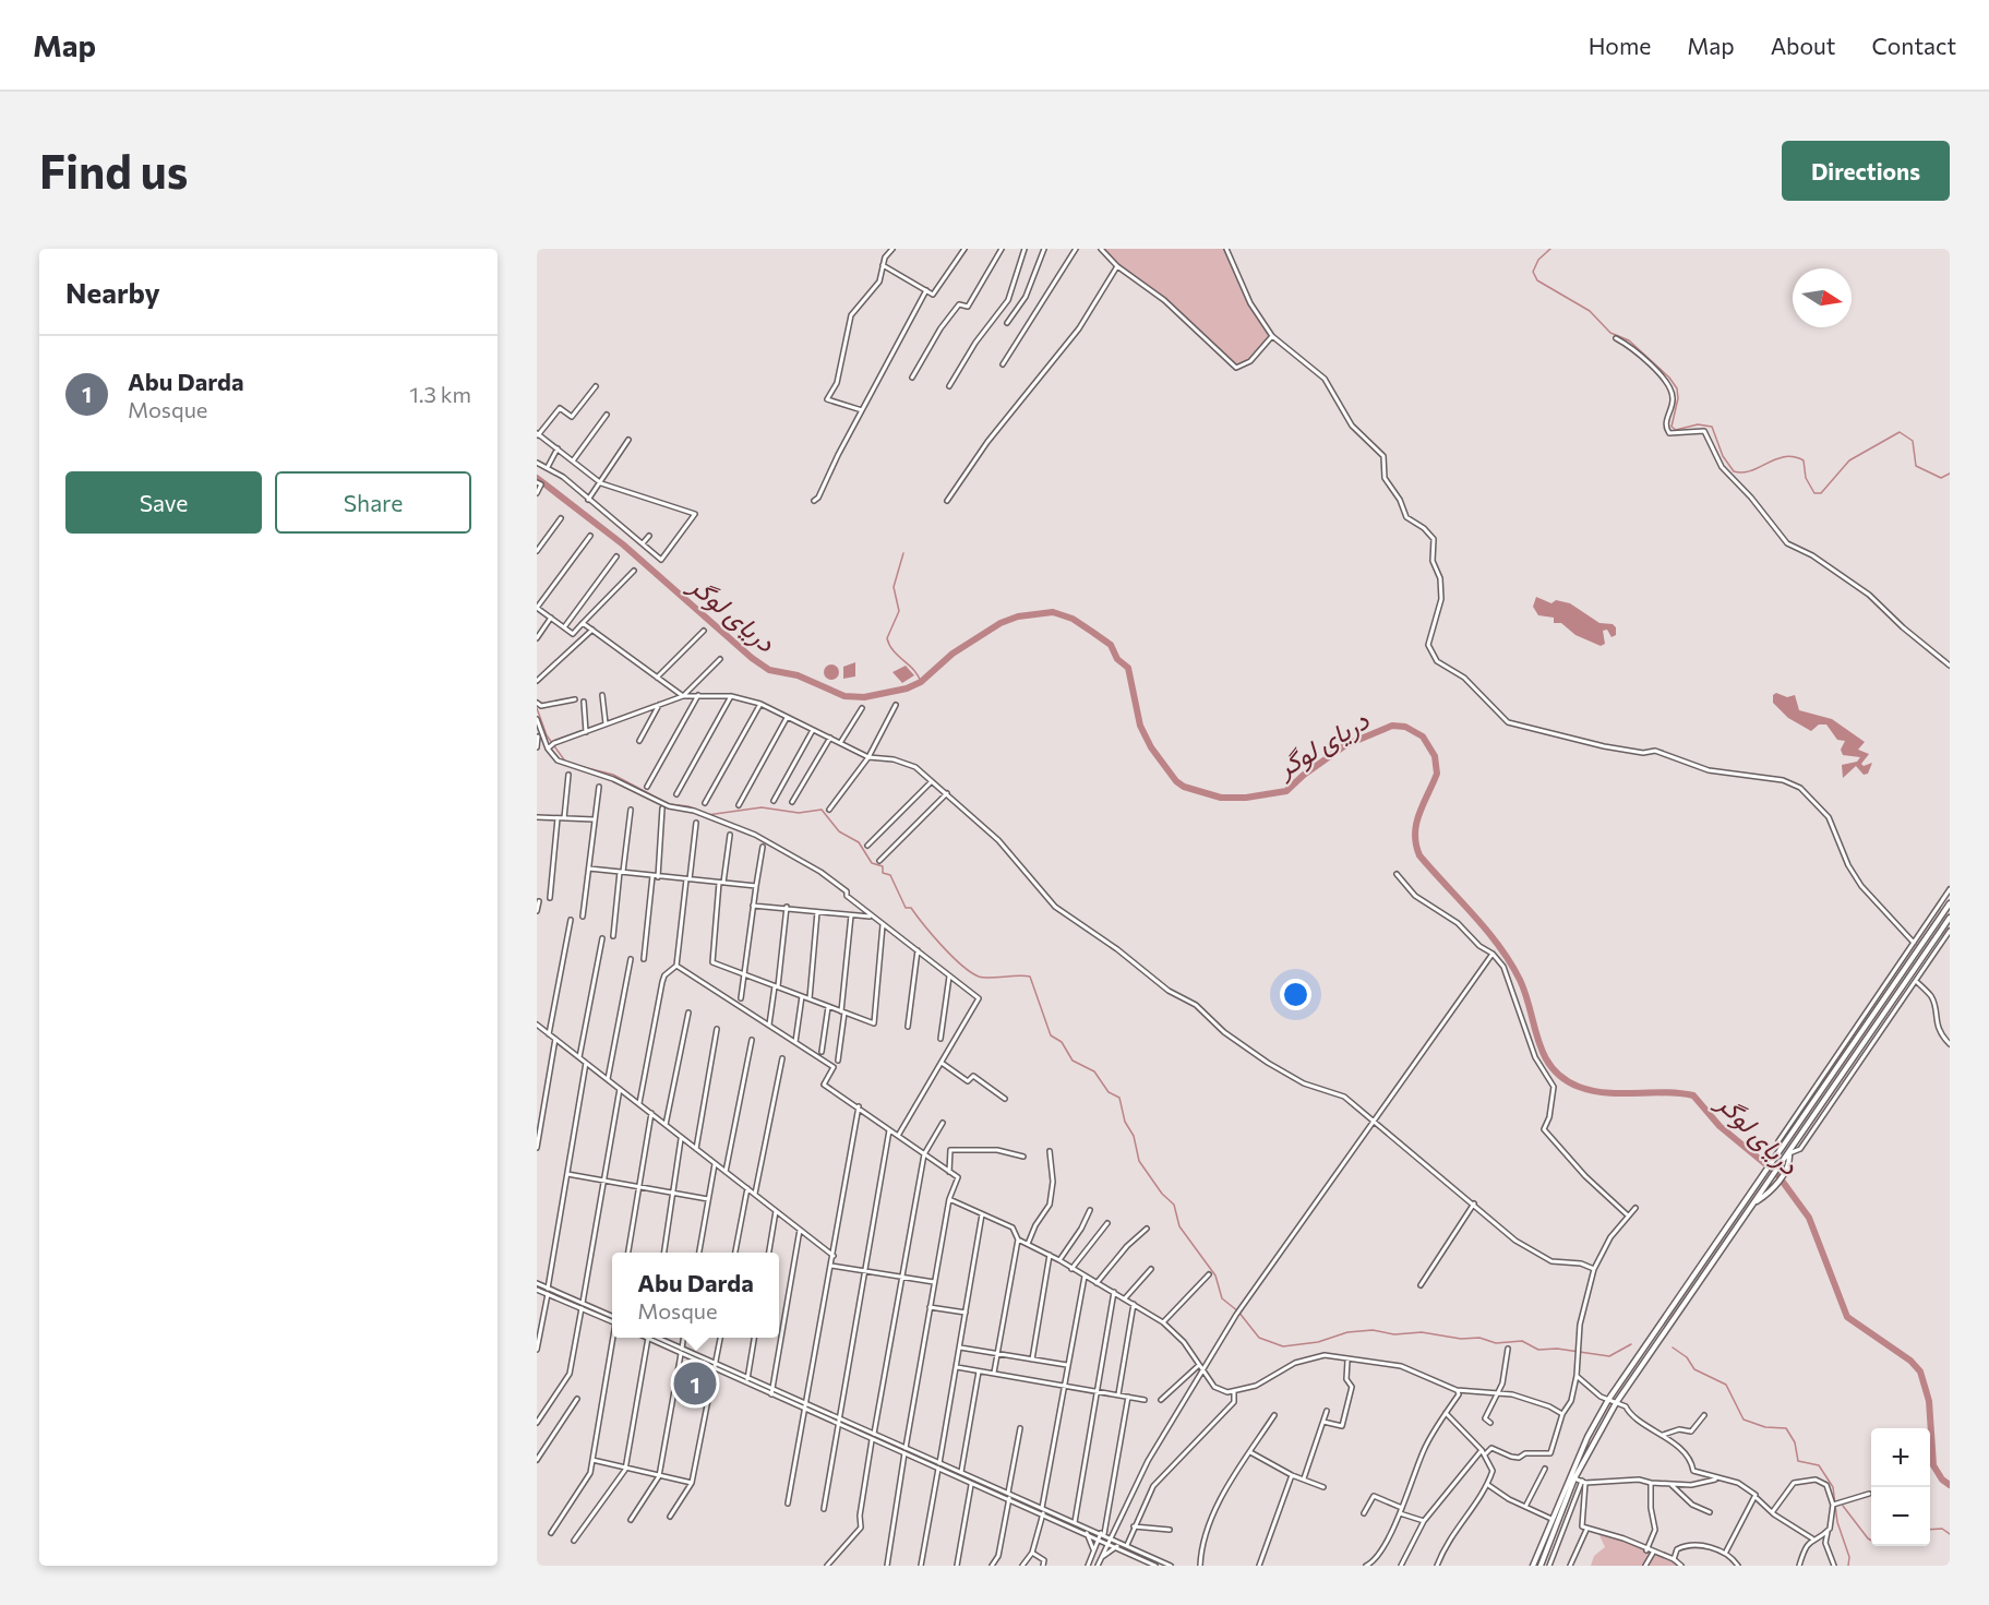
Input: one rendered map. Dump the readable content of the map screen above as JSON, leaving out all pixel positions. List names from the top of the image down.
{
  "water": ["دریای لوگر"],
  "north": "right",
  "page": {
    "header": "Map",
    "nav": [
      "Home",
      "Map",
      "About",
      "Contact"
    ],
    "buttons": [
      "Directions",
      ["Save", "Share"]
    ],
    "title": "Find us",
    "heading": "Nearby",
    "list": [
      {
        "mark": "1",
        "name": "Abu Darda",
        "note": "Mosque",
        "value": "1.3 km"
      }
    ],
    "popup": ["Abu Darda", "Mosque"],
    "pins": "1",
    "map_buttons": ["+", "−"]
  }
}
